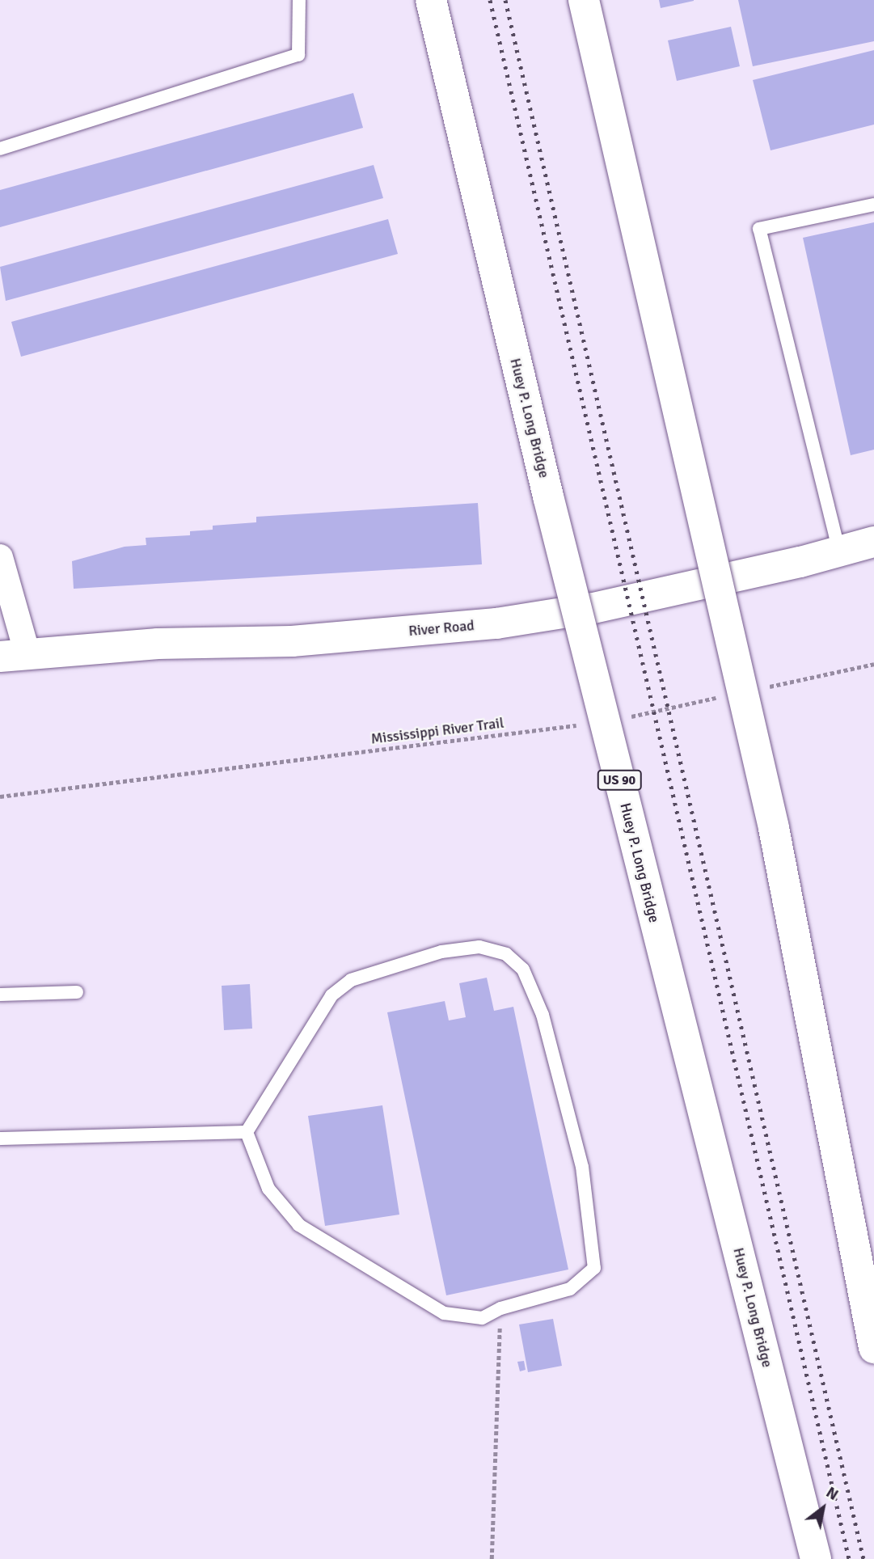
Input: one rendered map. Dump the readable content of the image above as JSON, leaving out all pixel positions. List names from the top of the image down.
{
  "streets": {
    "main road": ["Huey P. Long Bridge", "River Road", "US 90"],
    "path": ["Mississippi River Trail"]
  },
  "north": "top right"
}
